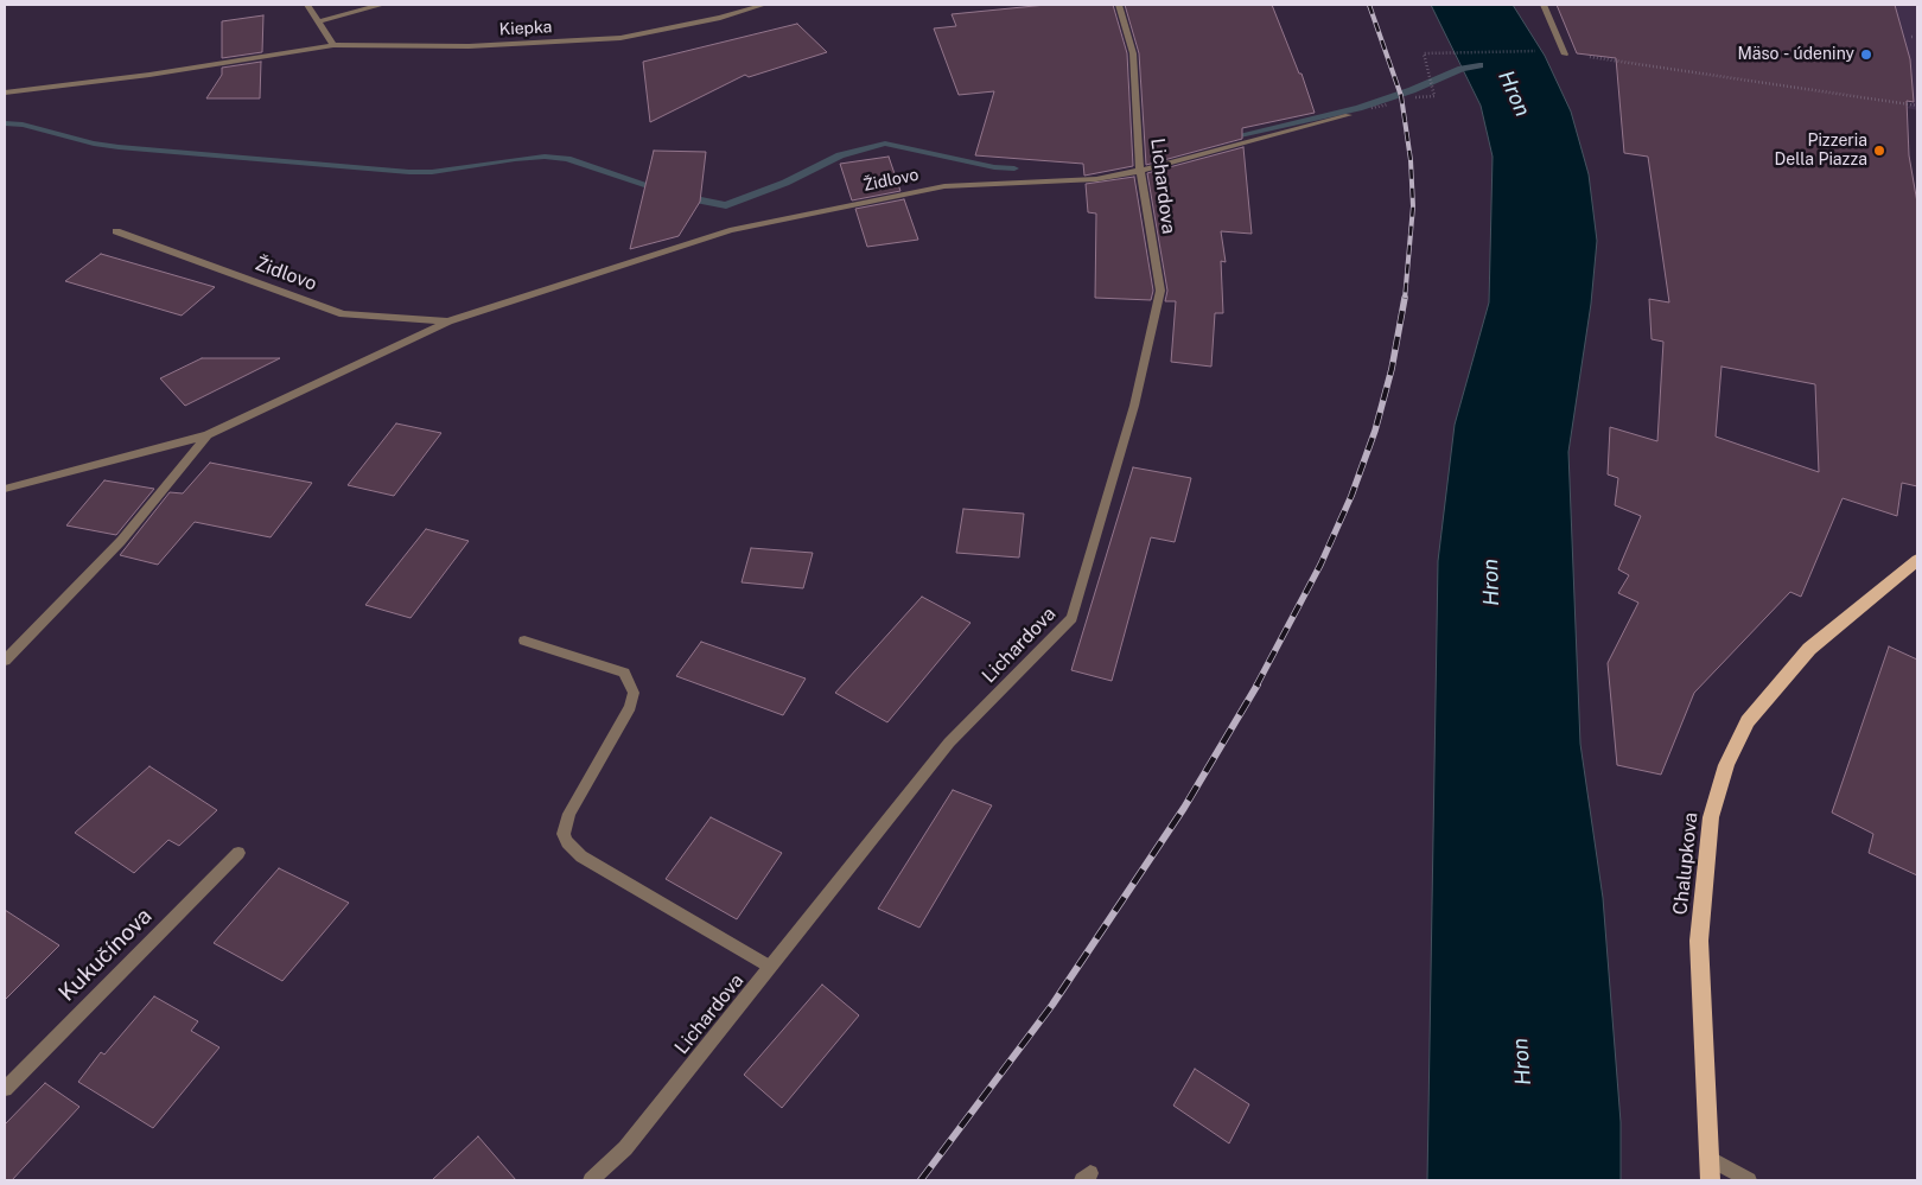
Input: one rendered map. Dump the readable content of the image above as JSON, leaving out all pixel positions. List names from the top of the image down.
{
  "streets": {
    "main road": ["Chalupkova"],
    "street": [
      "Kiepka",
      "Židlovo",
      "Lichardova",
      "Kukučínova"
    ]
  },
  "crossings": [
    ["Židlovo", "Lichardova"]
  ],
  "water": ["Hron"],
  "places": ["Mäso - údeniny", "Pizzeria Della Piazza"]
}
